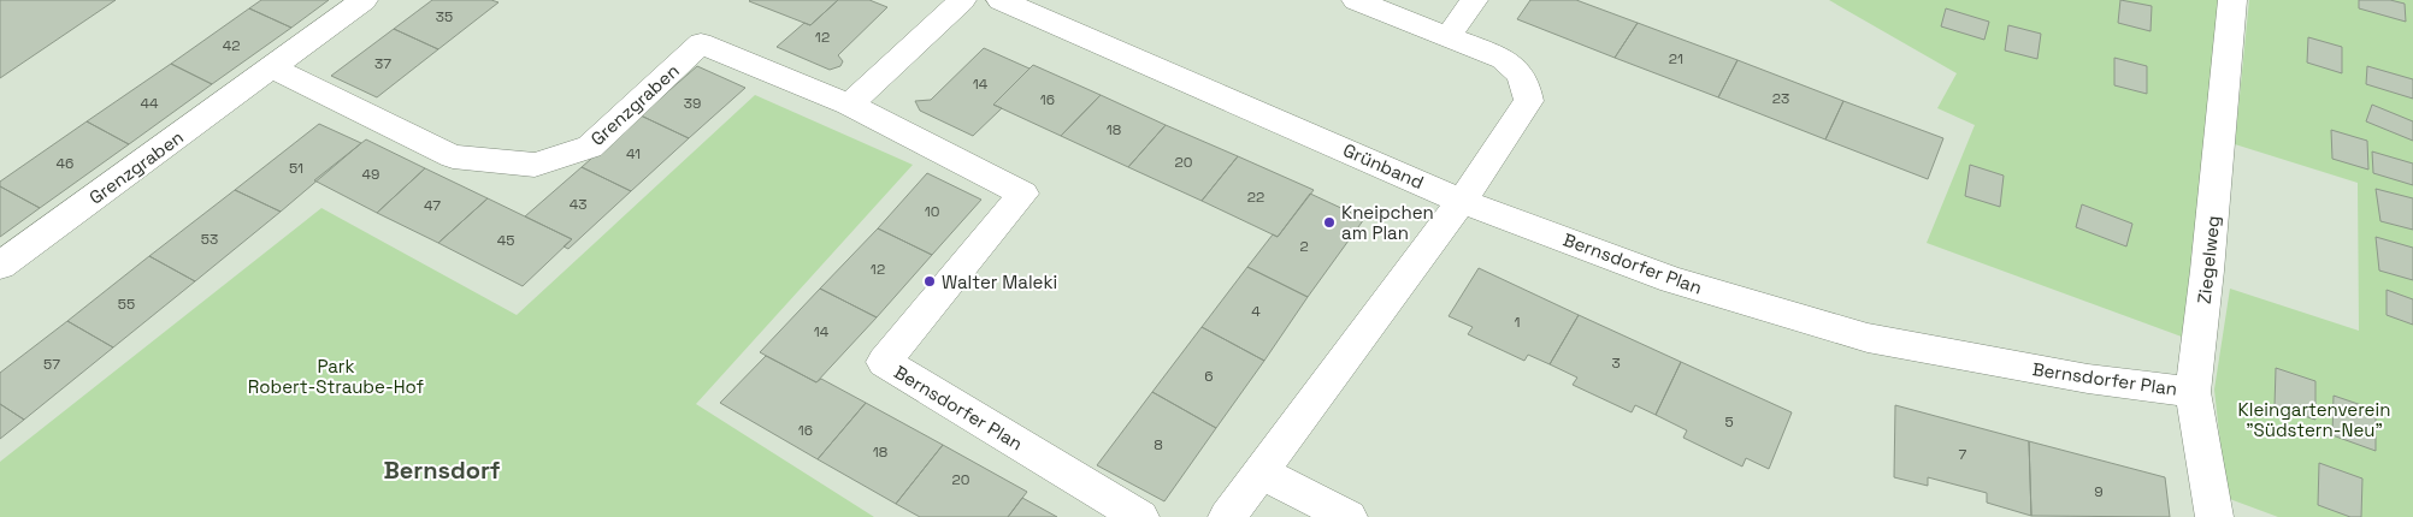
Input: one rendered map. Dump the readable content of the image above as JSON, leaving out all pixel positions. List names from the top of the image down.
{
  "streets": {
    "street": [
      "Grenzgraben",
      "Grünband",
      "Ziegelweg",
      "Bernsdorfer Plan"
    ]
  },
  "crossings": [
    ["Grenzgraben", "Bernsdorfer Plan"],
    ["Grünband", "Bernsdorfer Plan"],
    ["Ziegelweg", "Bernsdorfer Plan"]
  ],
  "districts": ["Bernsdorf"],
  "parks": ["Park Robert-Straube-Hof", "Kleingartenverein \"Südstern-Neu\""],
  "places": ["Kneipchen am Plan", "Walter Maleki"],
  "house_numbers": [
    "35",
    "12",
    "42",
    "21",
    "37",
    "14",
    "23",
    "16",
    "44",
    "39",
    "18",
    "41",
    "20",
    "46",
    "51",
    "49",
    "22",
    "43",
    "47",
    "10",
    "53",
    "45",
    "2",
    "12",
    "55",
    "4",
    "1",
    "14",
    "3",
    "57",
    "6",
    "5",
    "16",
    "8",
    "18",
    "7",
    "20",
    "9"
  ]
}
